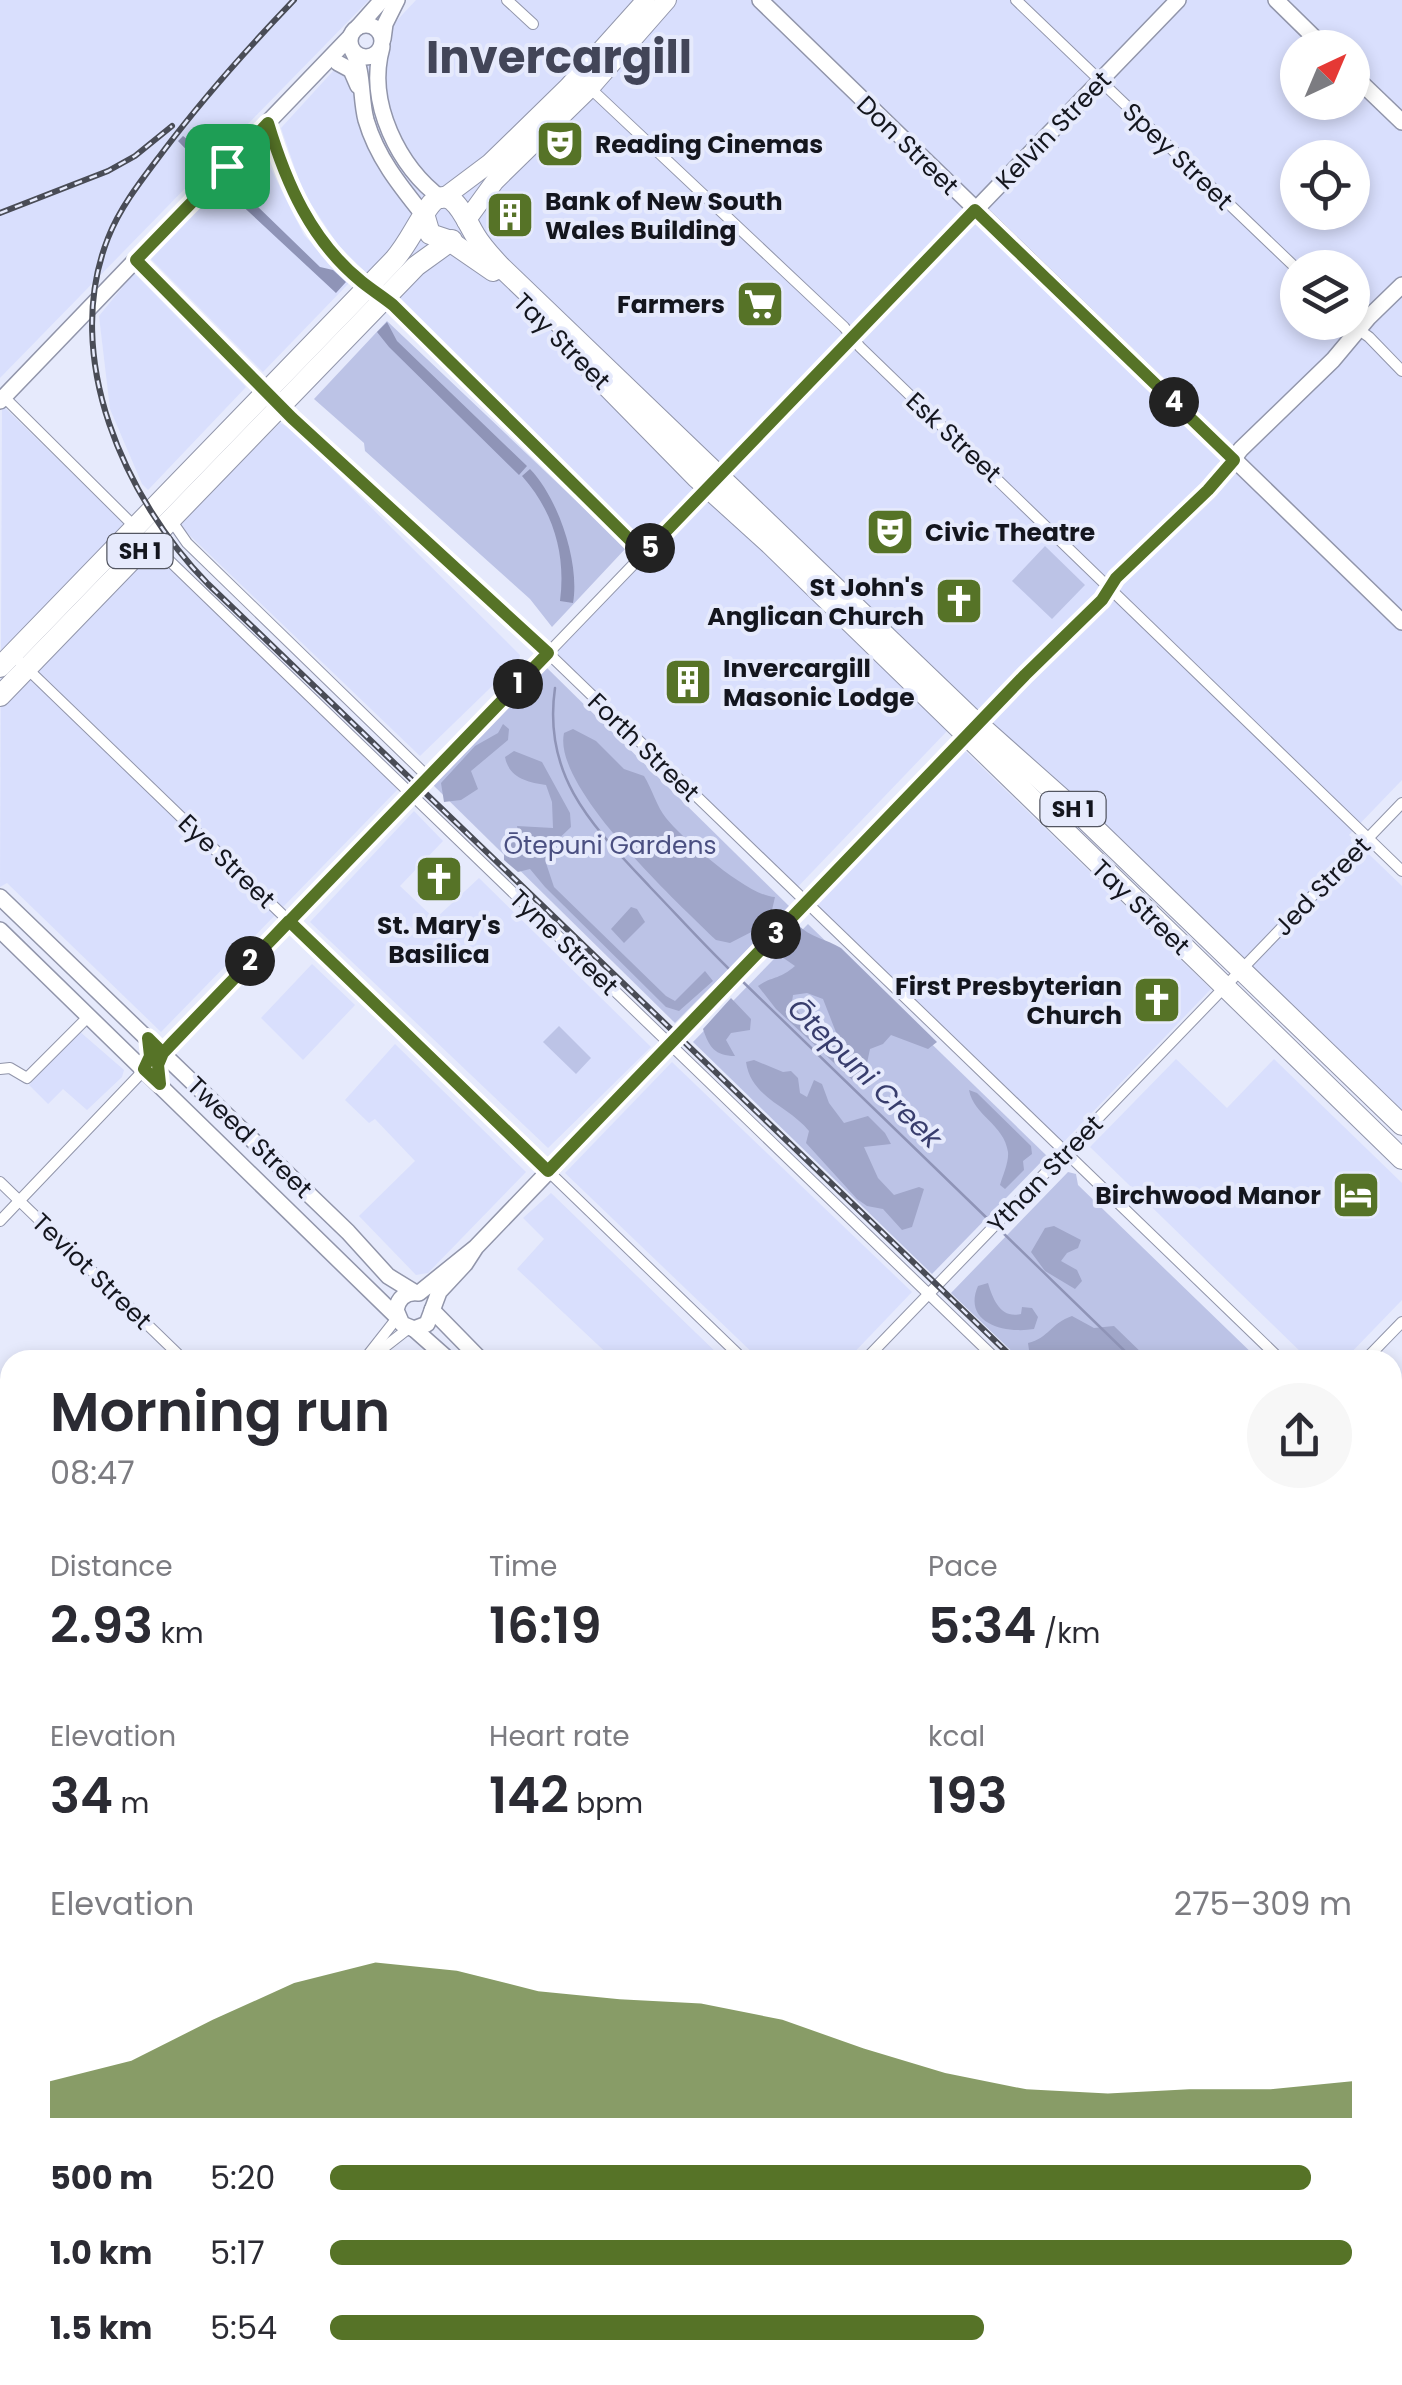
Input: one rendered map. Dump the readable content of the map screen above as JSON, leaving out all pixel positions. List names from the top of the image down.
{
  "streets": {
    "highway": ["Tay Street", "SH 1"],
    "street": [
      "Kelvin Street",
      "Don Street",
      "Spey Street",
      "Esk Street",
      "Forth Street",
      "Eye Street",
      "Jed Street",
      "Tyne Street",
      "Tweed Street",
      "Ythan Street",
      "Teviot Street"
    ]
  },
  "crossings": [
    ["Kelvin Street", "Don Street"],
    ["Kelvin Street", "Spey Street"],
    ["Kelvin Street", "Tay Street"],
    ["Kelvin Street", "Esk Street"],
    ["Tay Street", "SH 1"],
    ["Tay Street", "Jed Street"],
    ["Tay Street", "Ythan Street"],
    ["Esk Street", "Jed Street"],
    ["SH 1", "Forth Street"],
    ["SH 1", "Eye Street"],
    ["SH 1", "Tyne Street"],
    ["Forth Street", "Ythan Street"],
    ["Jed Street", "Ythan Street"],
    ["Tyne Street", "Ythan Street"]
  ],
  "districts": ["Invercargill"],
  "water": ["Ōtepuni Creek"],
  "parks": ["Ōtepuni Gardens"],
  "places": {
    "theatre": ["Reading Cinemas", "Civic Theatre"],
    "building": ["Bank of New South Wales Building", "Invercargill Masonic Lodge"],
    "supermarket": ["Farmers"],
    "church": ["St John's Anglican Church", "St. Mary's Basilica", "First Presbyterian Church"],
    "hotel": ["Birchwood Manor"]
  },
  "north": "top right",
  "page": {
    "pins": [
      "4",
      "5",
      "1",
      "3",
      "2"
    ],
    "heading": ["Morning run", "08:47"],
    "stats": [
      ["Distance", "2.93 km"],
      ["Time", "16:19"],
      ["Pace", "5:34 /km"],
      ["Elevation", "34 m"],
      ["Heart rate", "142 bpm"],
      ["kcal", "193"]
    ],
    "chart": ["Elevation", "275–309 m"],
    "list": [
      {
        "name": "500 m",
        "note": "5:20"
      },
      {
        "name": "1.0 km",
        "note": "5:17"
      },
      {
        "name": "1.5 km",
        "note": "5:54"
      }
    ]
  }
}
